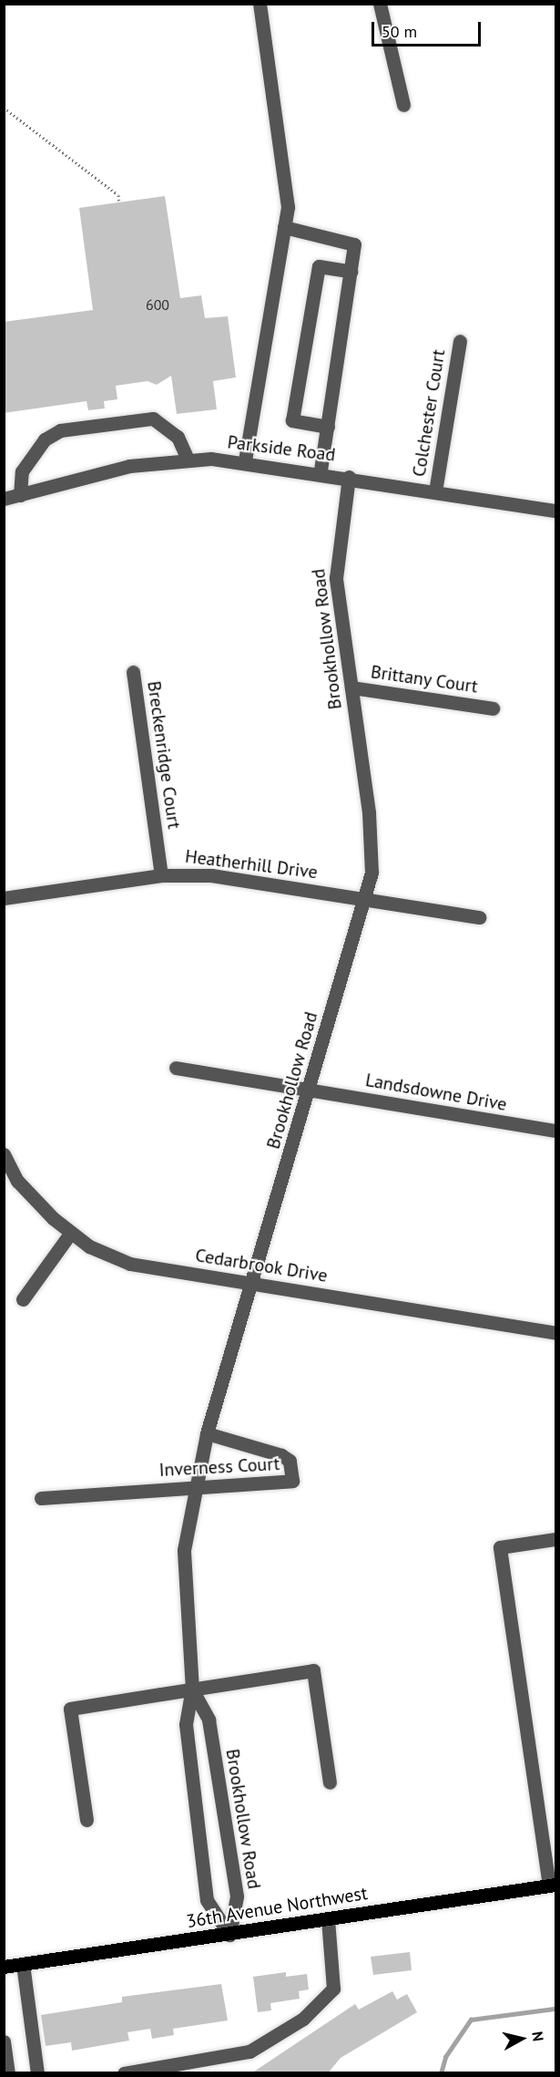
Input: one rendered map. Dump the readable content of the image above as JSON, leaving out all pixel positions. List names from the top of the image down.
{
  "streets": {
    "main road": ["36th Avenue Northwest"],
    "street": [
      "Colchester Court",
      "Parkside Road",
      "Brookhollow Road",
      "Brittany Court",
      "Breckenridge Court",
      "Heatherhill Drive",
      "Landsdowne Drive",
      "Cedarbrook Drive",
      "Inverness Court"
    ]
  },
  "crossings": [
    ["Colchester Court", "Parkside Road"],
    ["Parkside Road", "Brookhollow Road"],
    ["Brookhollow Road", "Brittany Court"],
    ["Brookhollow Road", "Heatherhill Drive"],
    ["Brookhollow Road", "Landsdowne Drive"],
    ["Brookhollow Road", "Cedarbrook Drive"],
    ["Brookhollow Road", "Inverness Court"],
    ["Brookhollow Road", "36th Avenue Northwest"],
    ["Breckenridge Court", "Heatherhill Drive"]
  ],
  "house_numbers": ["600"],
  "scale_bar": "50 m",
  "north": "right"
}
